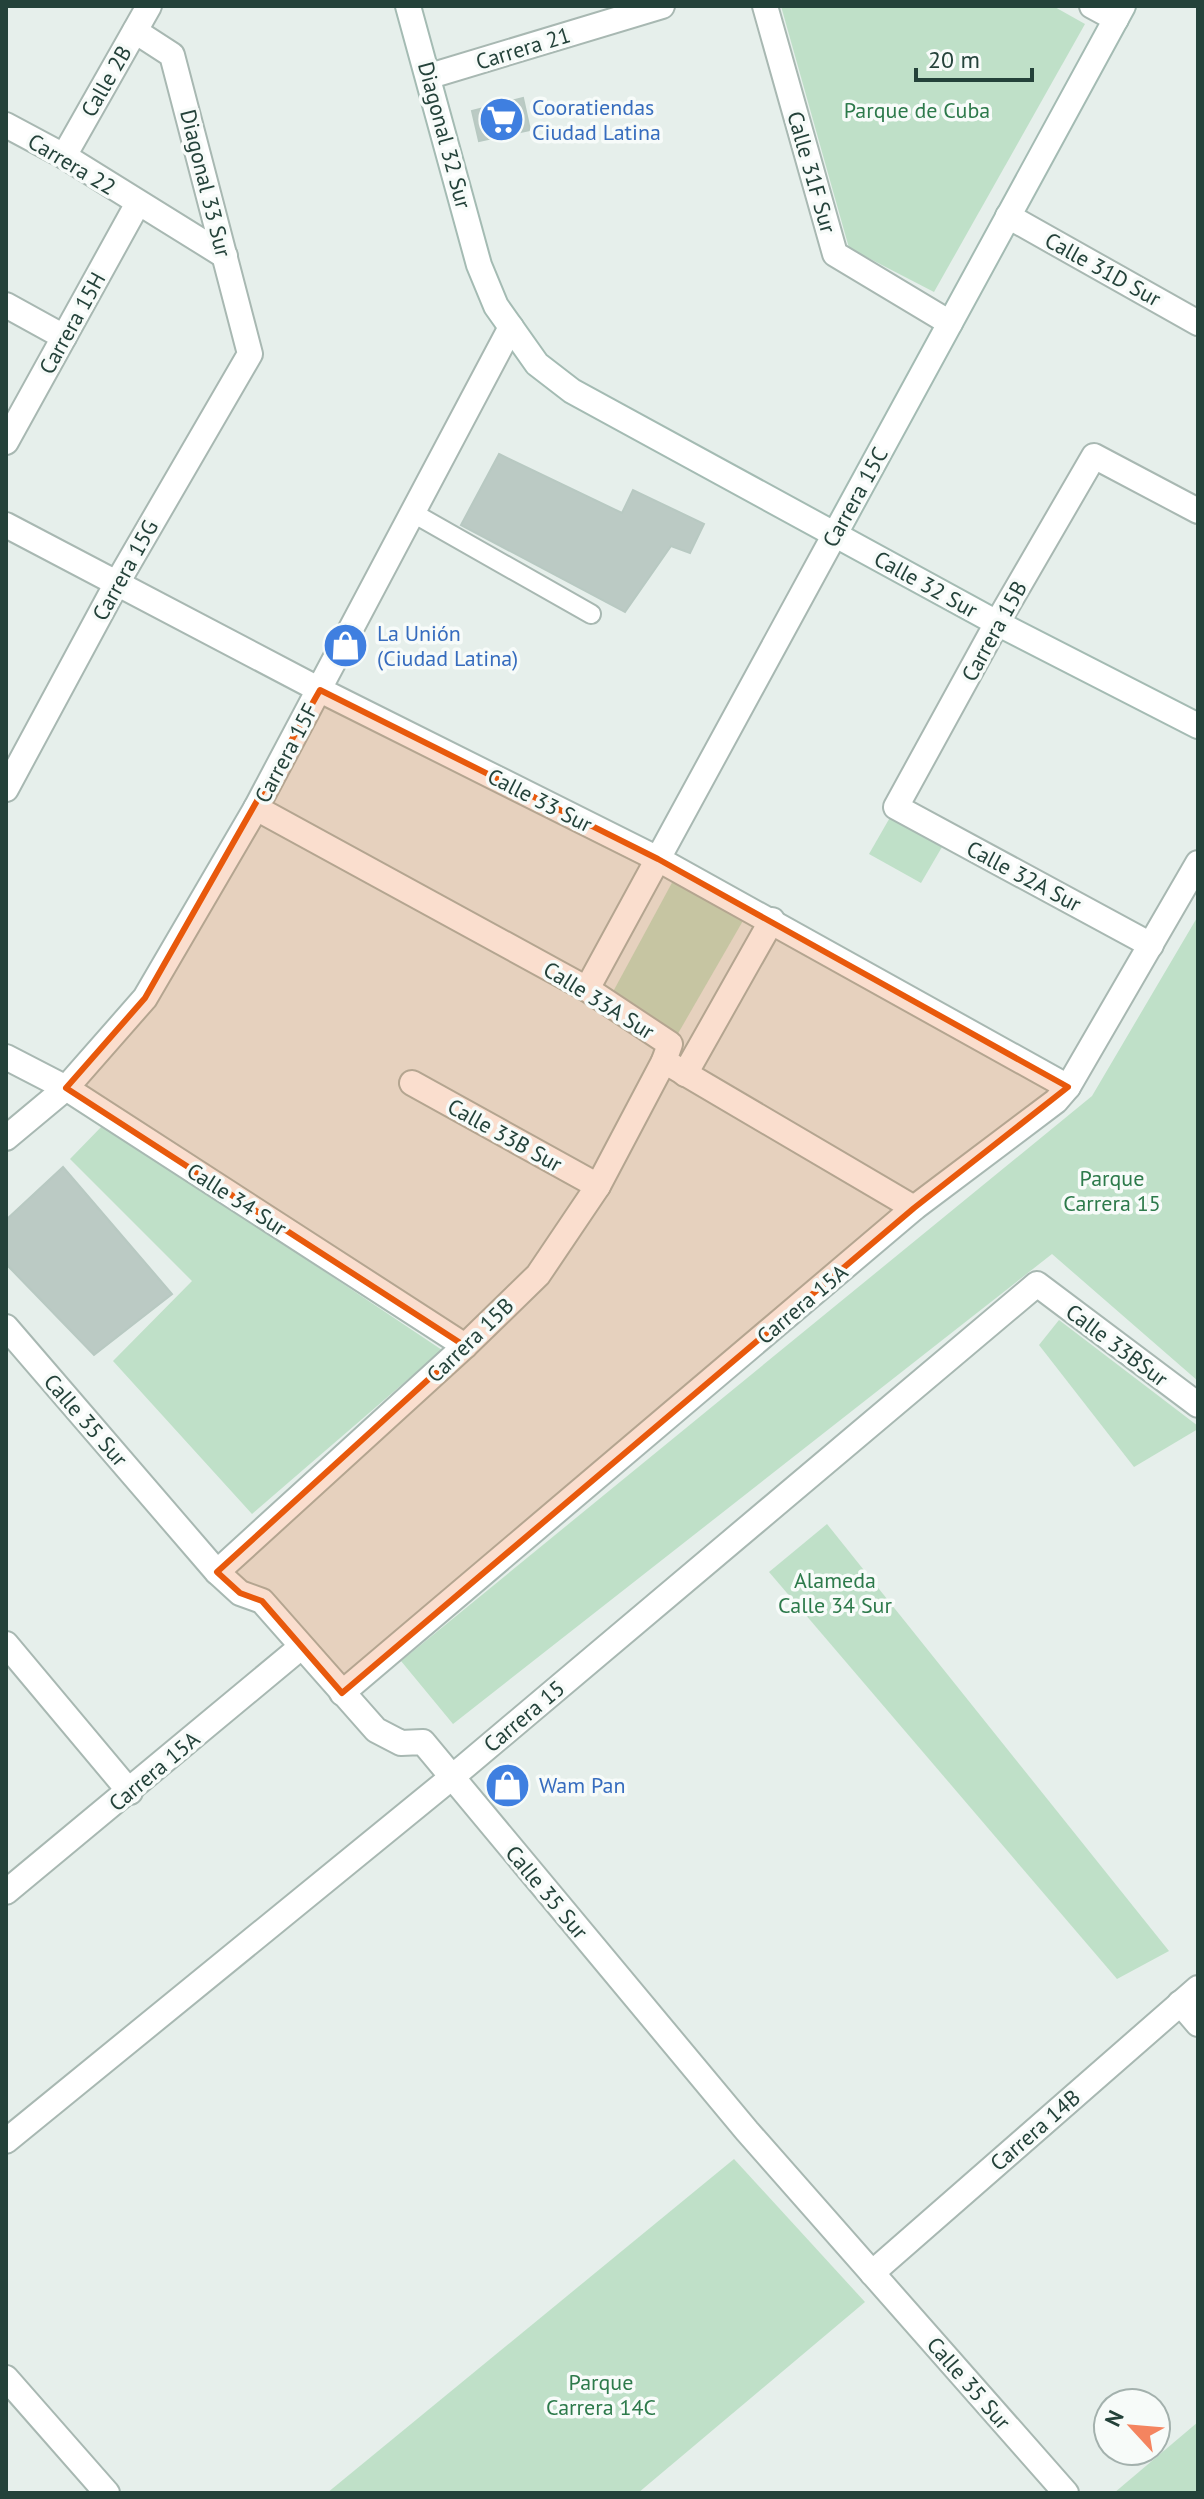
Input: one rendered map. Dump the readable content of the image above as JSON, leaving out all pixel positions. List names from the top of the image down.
{
  "streets": {
    "street": [
      "Carrera 21",
      "Calle 2B",
      "Diagonal 32 Sur",
      "Carrera 22",
      "Calle 31F Sur",
      "Diagonal 33 Sur",
      "Calle 31D Sur",
      "Carrera 15H",
      "Carrera 15C",
      "Carrera 15G",
      "Calle 32 Sur",
      "Carrera 15B",
      "Carrera 15F",
      "Calle 33 Sur",
      "Calle 32A Sur",
      "Calle 33A Sur",
      "Calle 33B Sur",
      "Calle 34 Sur",
      "Carrera 15A",
      "Calle 33BSur",
      "Calle 35 Sur",
      "Carrera 15",
      "Carrera 14B"
    ]
  },
  "crossings": [
    ["Carrera 21", "Diagonal 32 Sur"],
    ["Calle 2B", "Carrera 22"],
    ["Calle 2B", "Diagonal 33 Sur"],
    ["Diagonal 32 Sur", "Calle 32 Sur"],
    ["Diagonal 32 Sur", "Carrera 15F"],
    ["Carrera 22", "Diagonal 33 Sur"],
    ["Carrera 22", "Carrera 15H"],
    ["Calle 31F Sur", "Carrera 15C"],
    ["Diagonal 33 Sur", "Carrera 15G"],
    ["Calle 31D Sur", "Carrera 15C"],
    ["Carrera 15C", "Calle 32 Sur"],
    ["Carrera 15C", "Calle 33 Sur"],
    ["Carrera 15C", "Calle 33A Sur"],
    ["Carrera 15G", "Calle 33 Sur"],
    ["Calle 32 Sur", "Carrera 15B"],
    ["Calle 32 Sur", "Carrera 15F"],
    ["Carrera 15B", "Calle 33 Sur"],
    ["Carrera 15B", "Calle 32A Sur"],
    ["Carrera 15B", "Calle 33A Sur"],
    ["Carrera 15B", "Calle 33B Sur"],
    ["Carrera 15B", "Calle 34 Sur"],
    ["Carrera 15B", "Calle 35 Sur"],
    ["Carrera 15F", "Calle 33 Sur"],
    ["Carrera 15F", "Calle 33A Sur"],
    ["Carrera 15F", "Calle 34 Sur"],
    ["Calle 33 Sur", "Carrera 15A"],
    ["Calle 32A Sur", "Carrera 15A"],
    ["Carrera 15A", "Calle 35 Sur"],
    ["Calle 33BSur", "Carrera 15"],
    ["Calle 35 Sur", "Carrera 15"],
    ["Calle 35 Sur", "Carrera 14B"]
  ],
  "parks": [
    "Parque de Cuba",
    "Parque Carrera 15",
    "Alameda Calle 34 Sur",
    "Parque Carrera 14C"
  ],
  "places": {
    "supermarket": ["Cooratiendas Ciudad Latina"],
    "shop": ["La Unión (Ciudad Latina)", "Wam Pan"]
  },
  "scale_bar": "20 m",
  "north": "top left"
}
